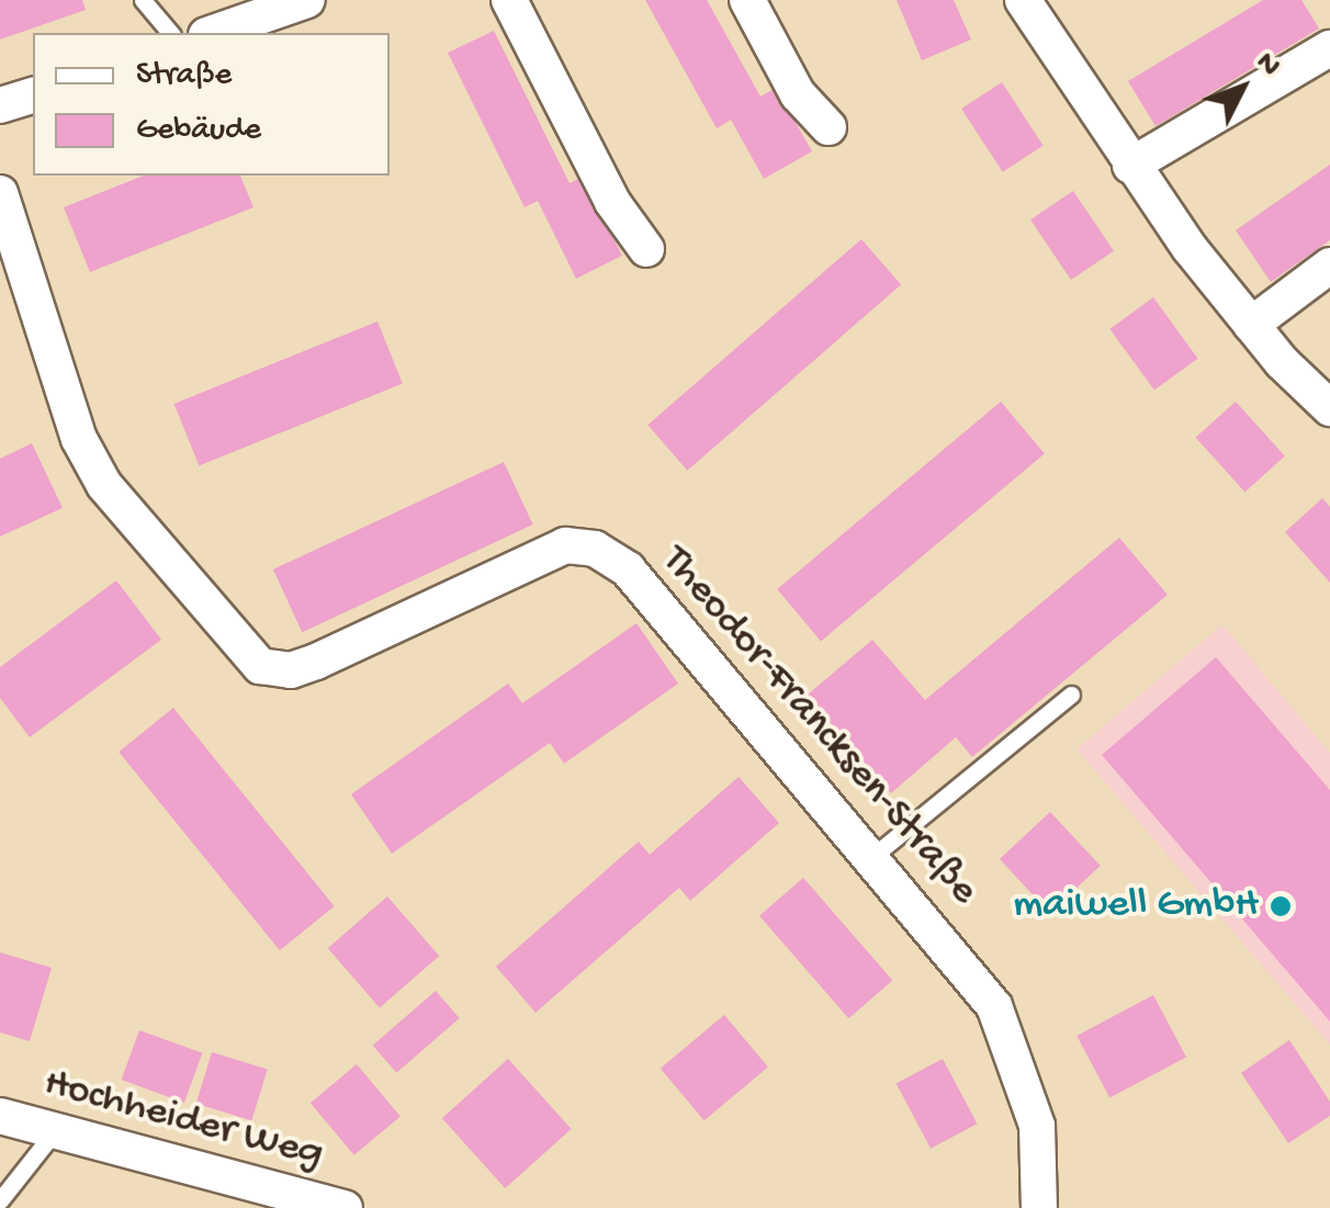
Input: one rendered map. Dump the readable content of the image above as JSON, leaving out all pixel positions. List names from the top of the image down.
{
  "streets": {
    "street": ["Theodor-Francksen-Straße", "Hochheider Weg"]
  },
  "places": ["maiwell GmbH"],
  "legend": ["Straße", "Gebäude"],
  "north": "top right"
}
